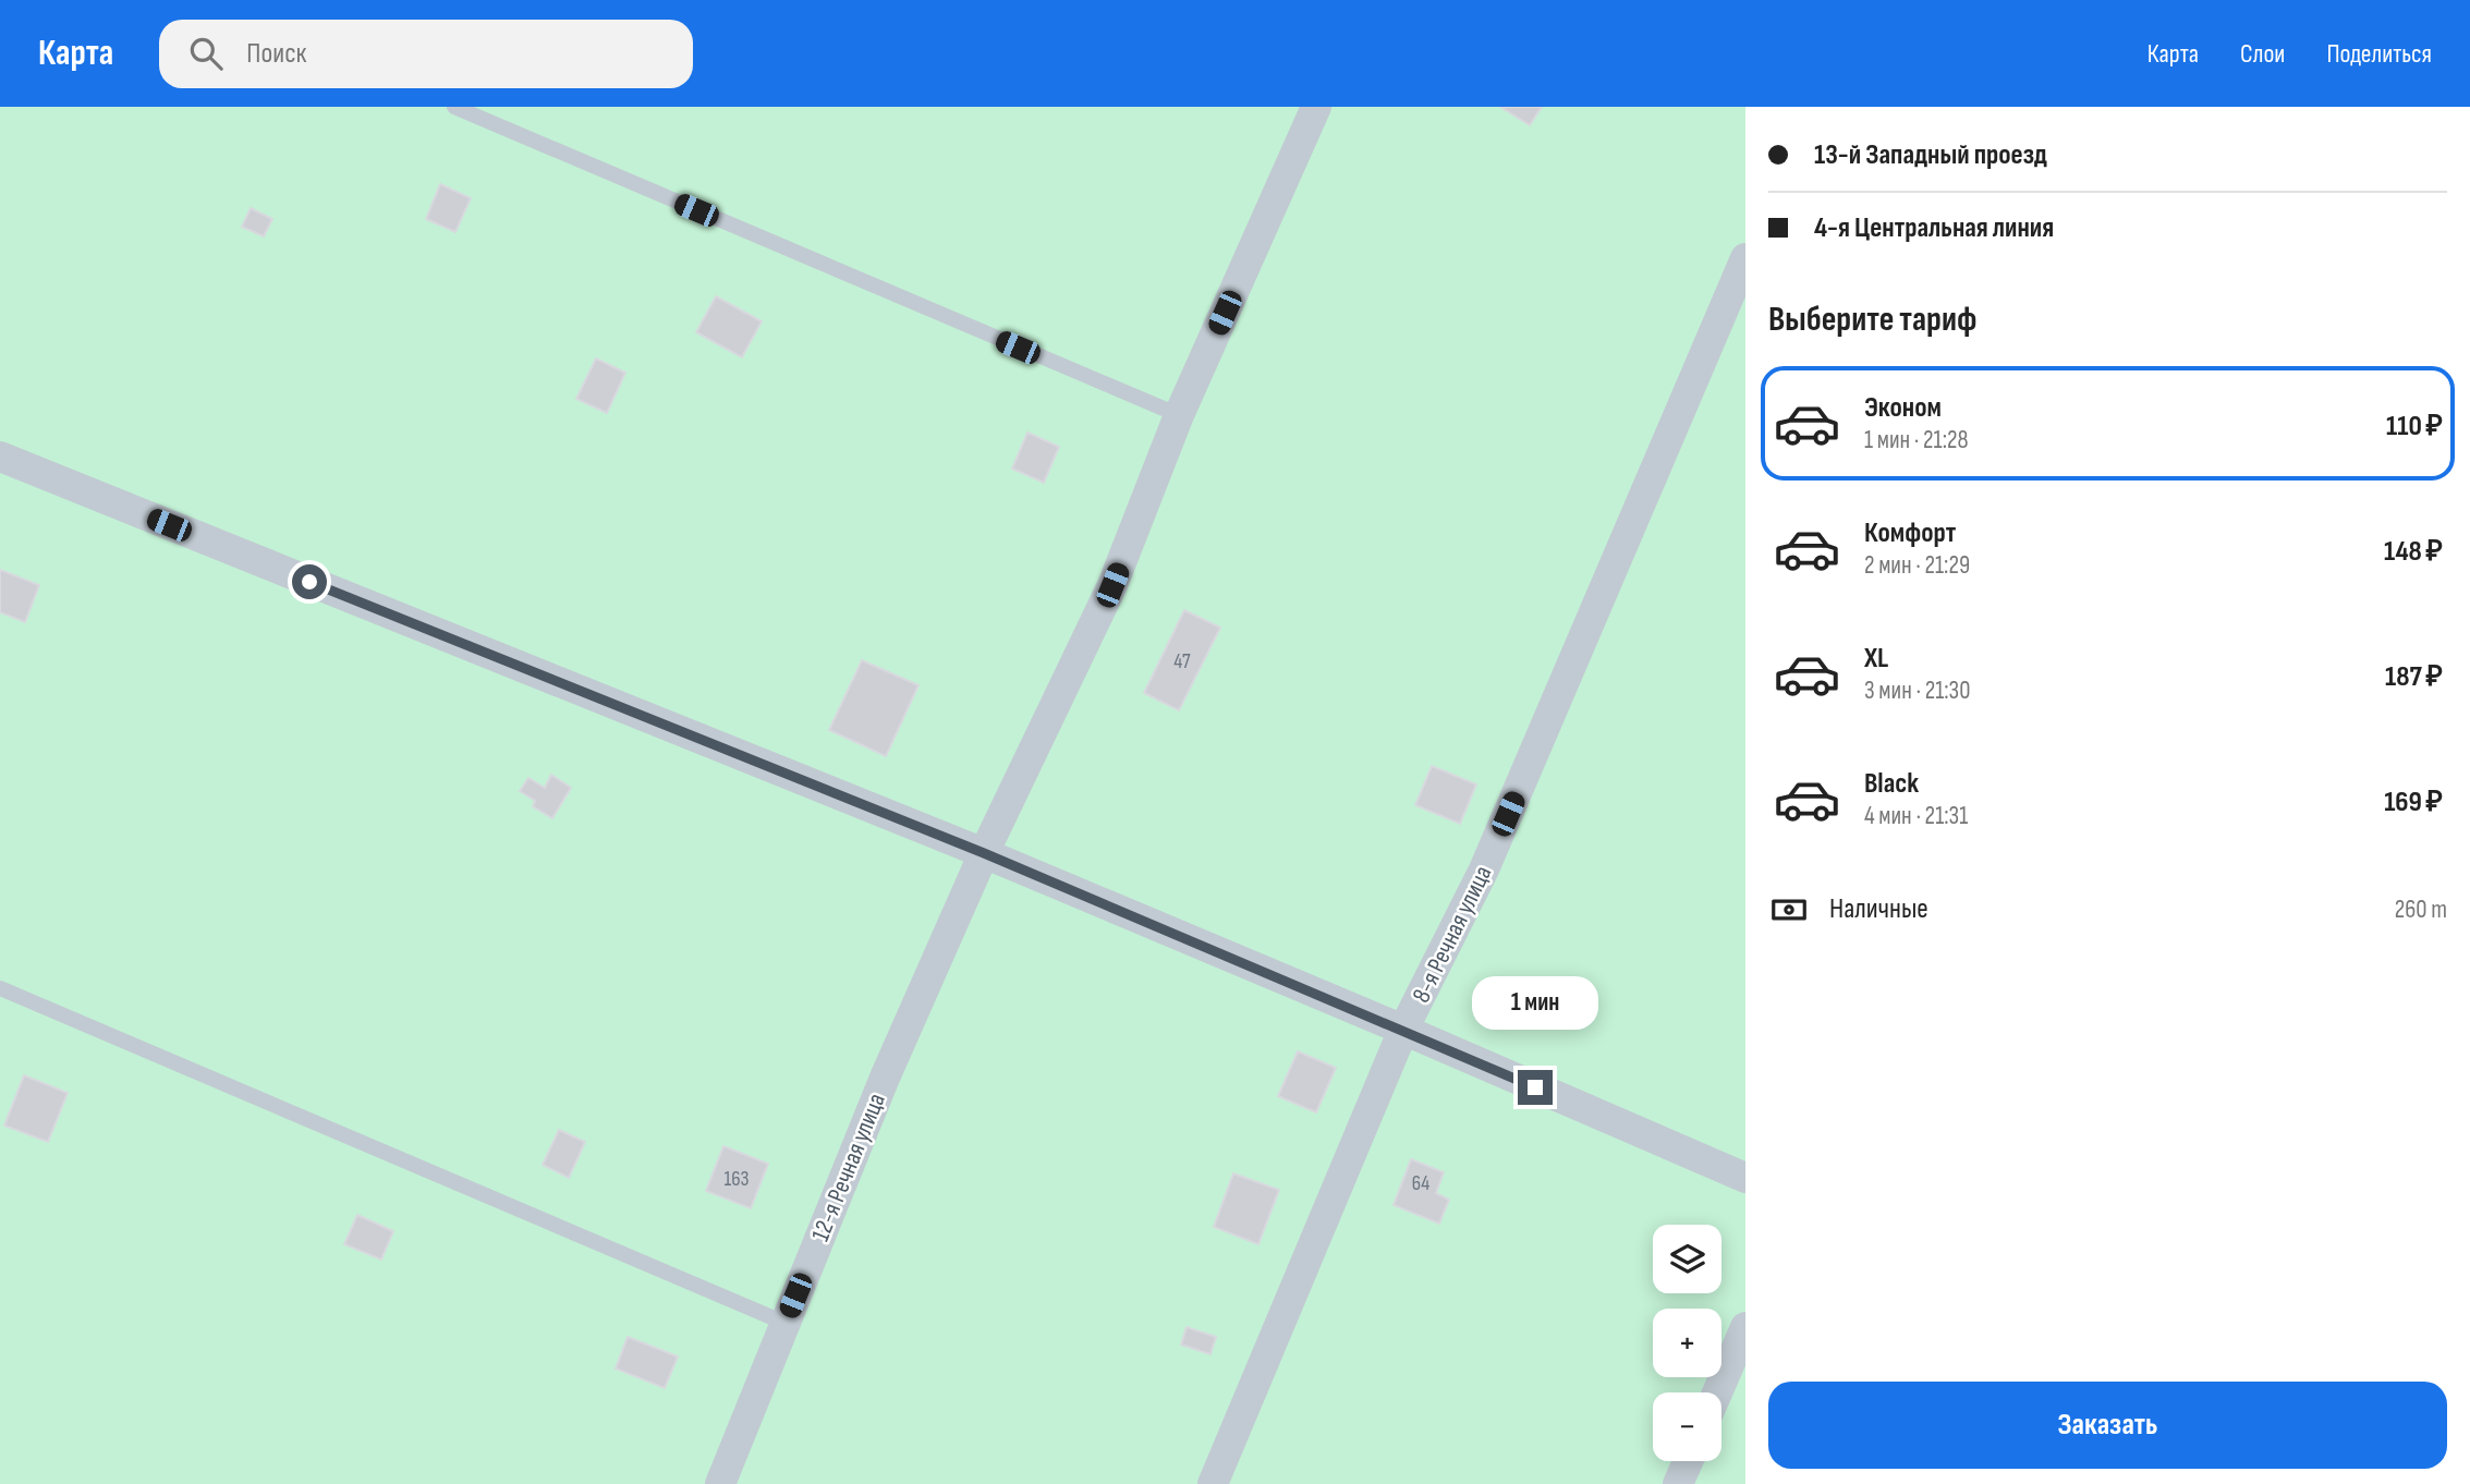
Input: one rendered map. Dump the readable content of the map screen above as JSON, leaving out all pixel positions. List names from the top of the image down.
{
  "streets": {
    "street": ["8-я Речная улица", "12-я Речная улица"]
  },
  "house_numbers": ["47", "163", "64"],
  "page": {
    "header": "Карта",
    "search": "Поиск",
    "nav": ["Карта", "Слои", "Поделиться"],
    "banner": ["13-й Западный проезд", "4-я Центральная линия"],
    "heading": "Выберите тариф",
    "list": [
      {
        "name": "Эконом",
        "note": "1 мин · 21:28",
        "value": "110 ₽"
      },
      {
        "name": "Комфорт",
        "note": "2 мин · 21:29",
        "value": "148 ₽"
      },
      {
        "name": "XL",
        "note": "3 мин · 21:30",
        "value": "187 ₽"
      },
      {
        "name": "Black",
        "note": "4 мин · 21:31",
        "value": "169 ₽"
      }
    ],
    "pay": ["Наличные", "260 m"],
    "bubble": "1 мин",
    "map_buttons": ["+", "−"],
    "buttons": "Заказать"
  }
}
